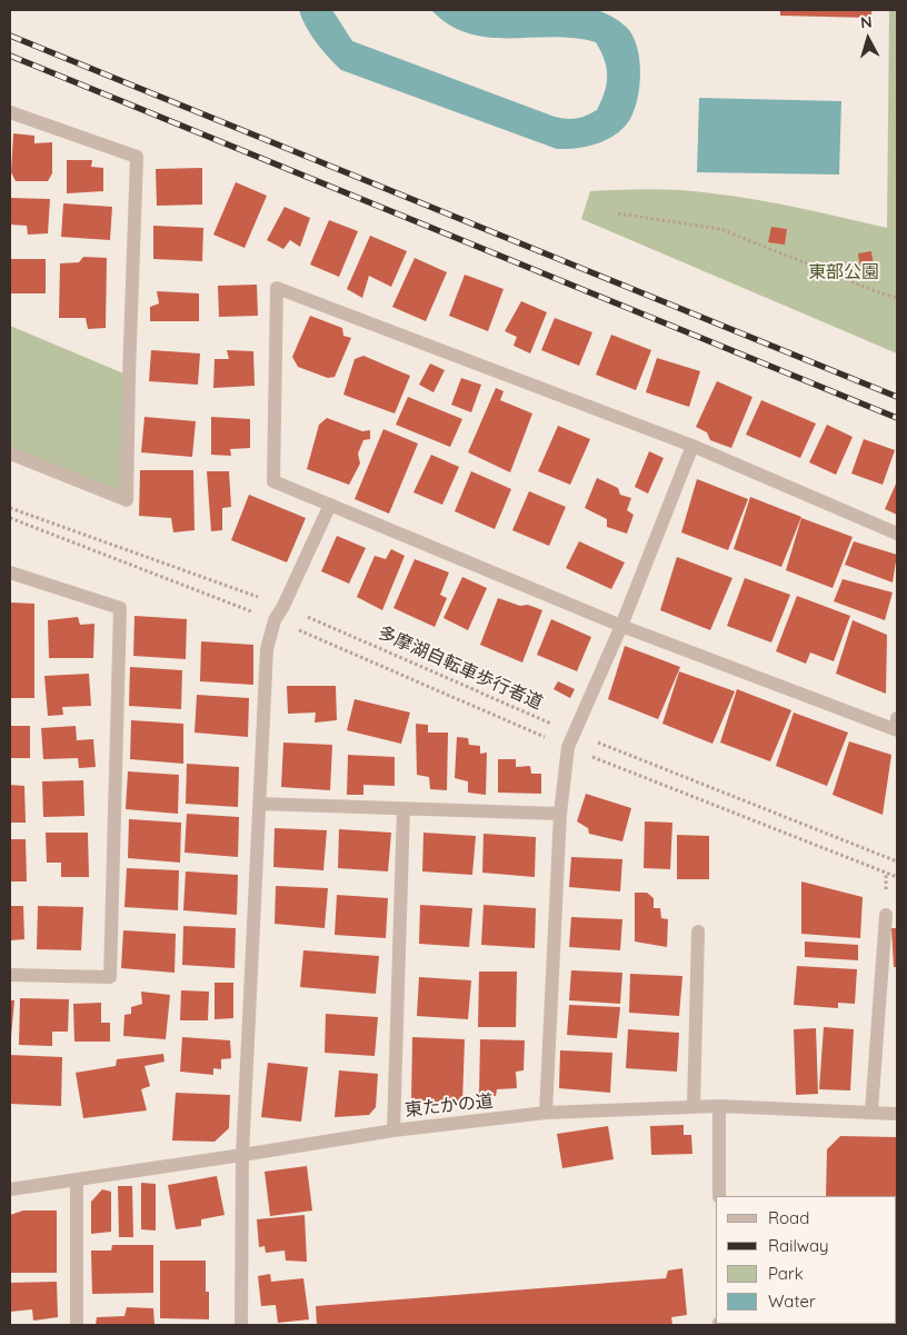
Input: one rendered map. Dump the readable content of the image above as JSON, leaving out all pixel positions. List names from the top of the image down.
{
  "streets": {
    "street": ["東たかの道"],
    "path": ["多摩湖自転車歩行者道"]
  },
  "parks": ["東部公園"],
  "legend": [
    "Road",
    "Railway",
    "Park",
    "Water"
  ],
  "north": "top"
}
